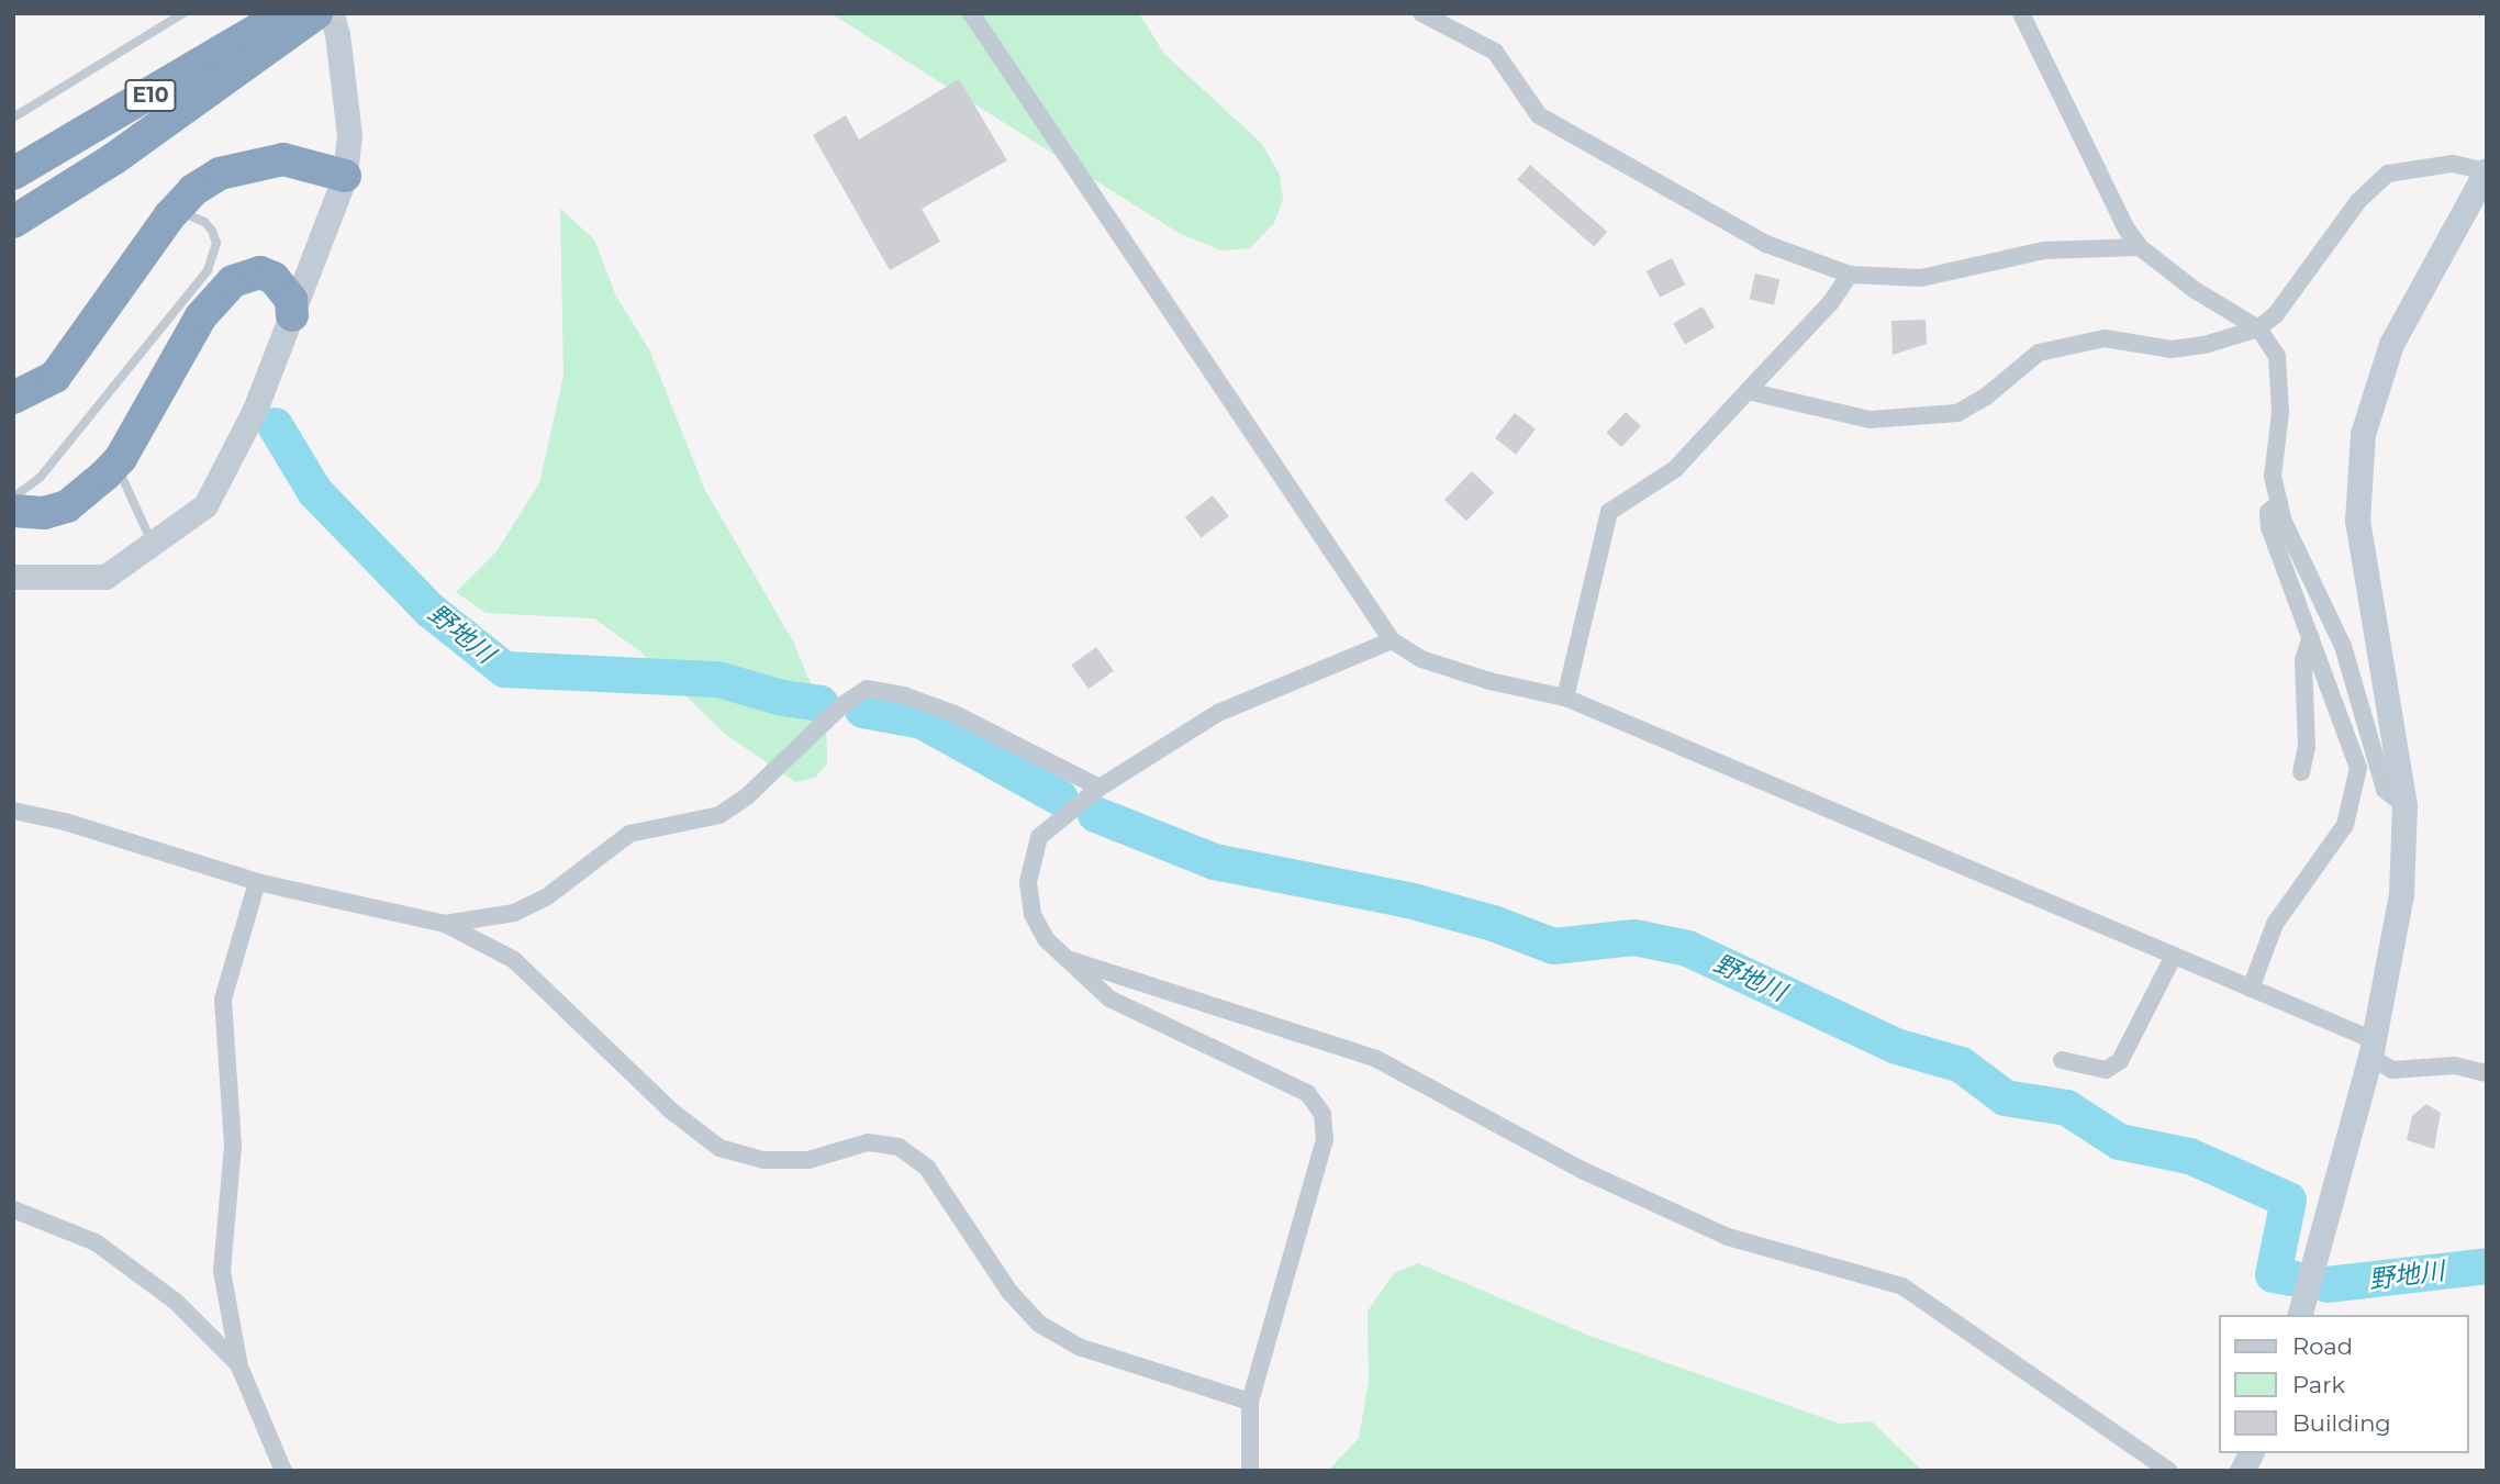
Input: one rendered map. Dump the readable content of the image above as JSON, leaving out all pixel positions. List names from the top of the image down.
{
  "streets": {
    "highway": ["E10"]
  },
  "water": ["野地川"],
  "legend": ["Road", "Park", "Building"]
}
